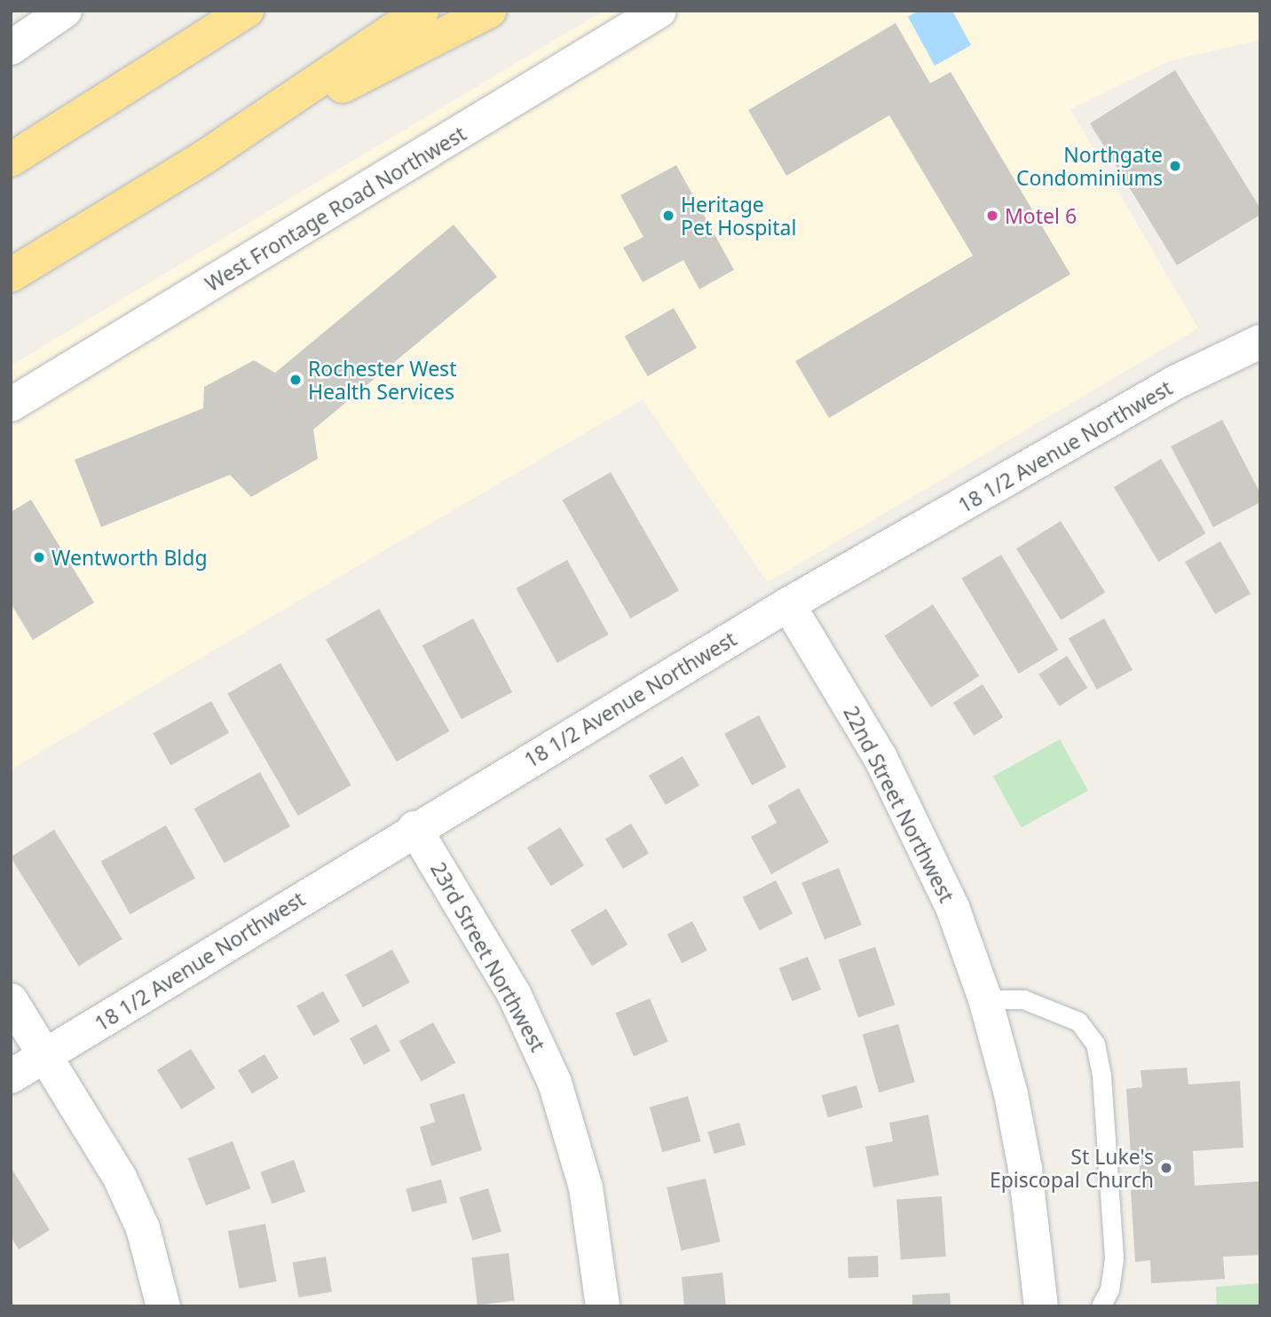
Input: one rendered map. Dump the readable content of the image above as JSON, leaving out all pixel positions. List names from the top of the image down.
{
  "streets": {
    "street": [
      "West Frontage Road Northwest",
      "18 1/2 Avenue Northwest",
      "22nd Street Northwest",
      "23rd Street Northwest"
    ]
  },
  "crossings": [
    ["18 1/2 Avenue Northwest", "22nd Street Northwest"],
    ["18 1/2 Avenue Northwest", "23rd Street Northwest"]
  ],
  "places": [
    "Northgate Condominiums",
    "Heritage Pet Hospital",
    "Motel 6",
    "Rochester West Health Services",
    "Wentworth Bldg",
    "St Luke's Episcopal Church"
  ]
}
